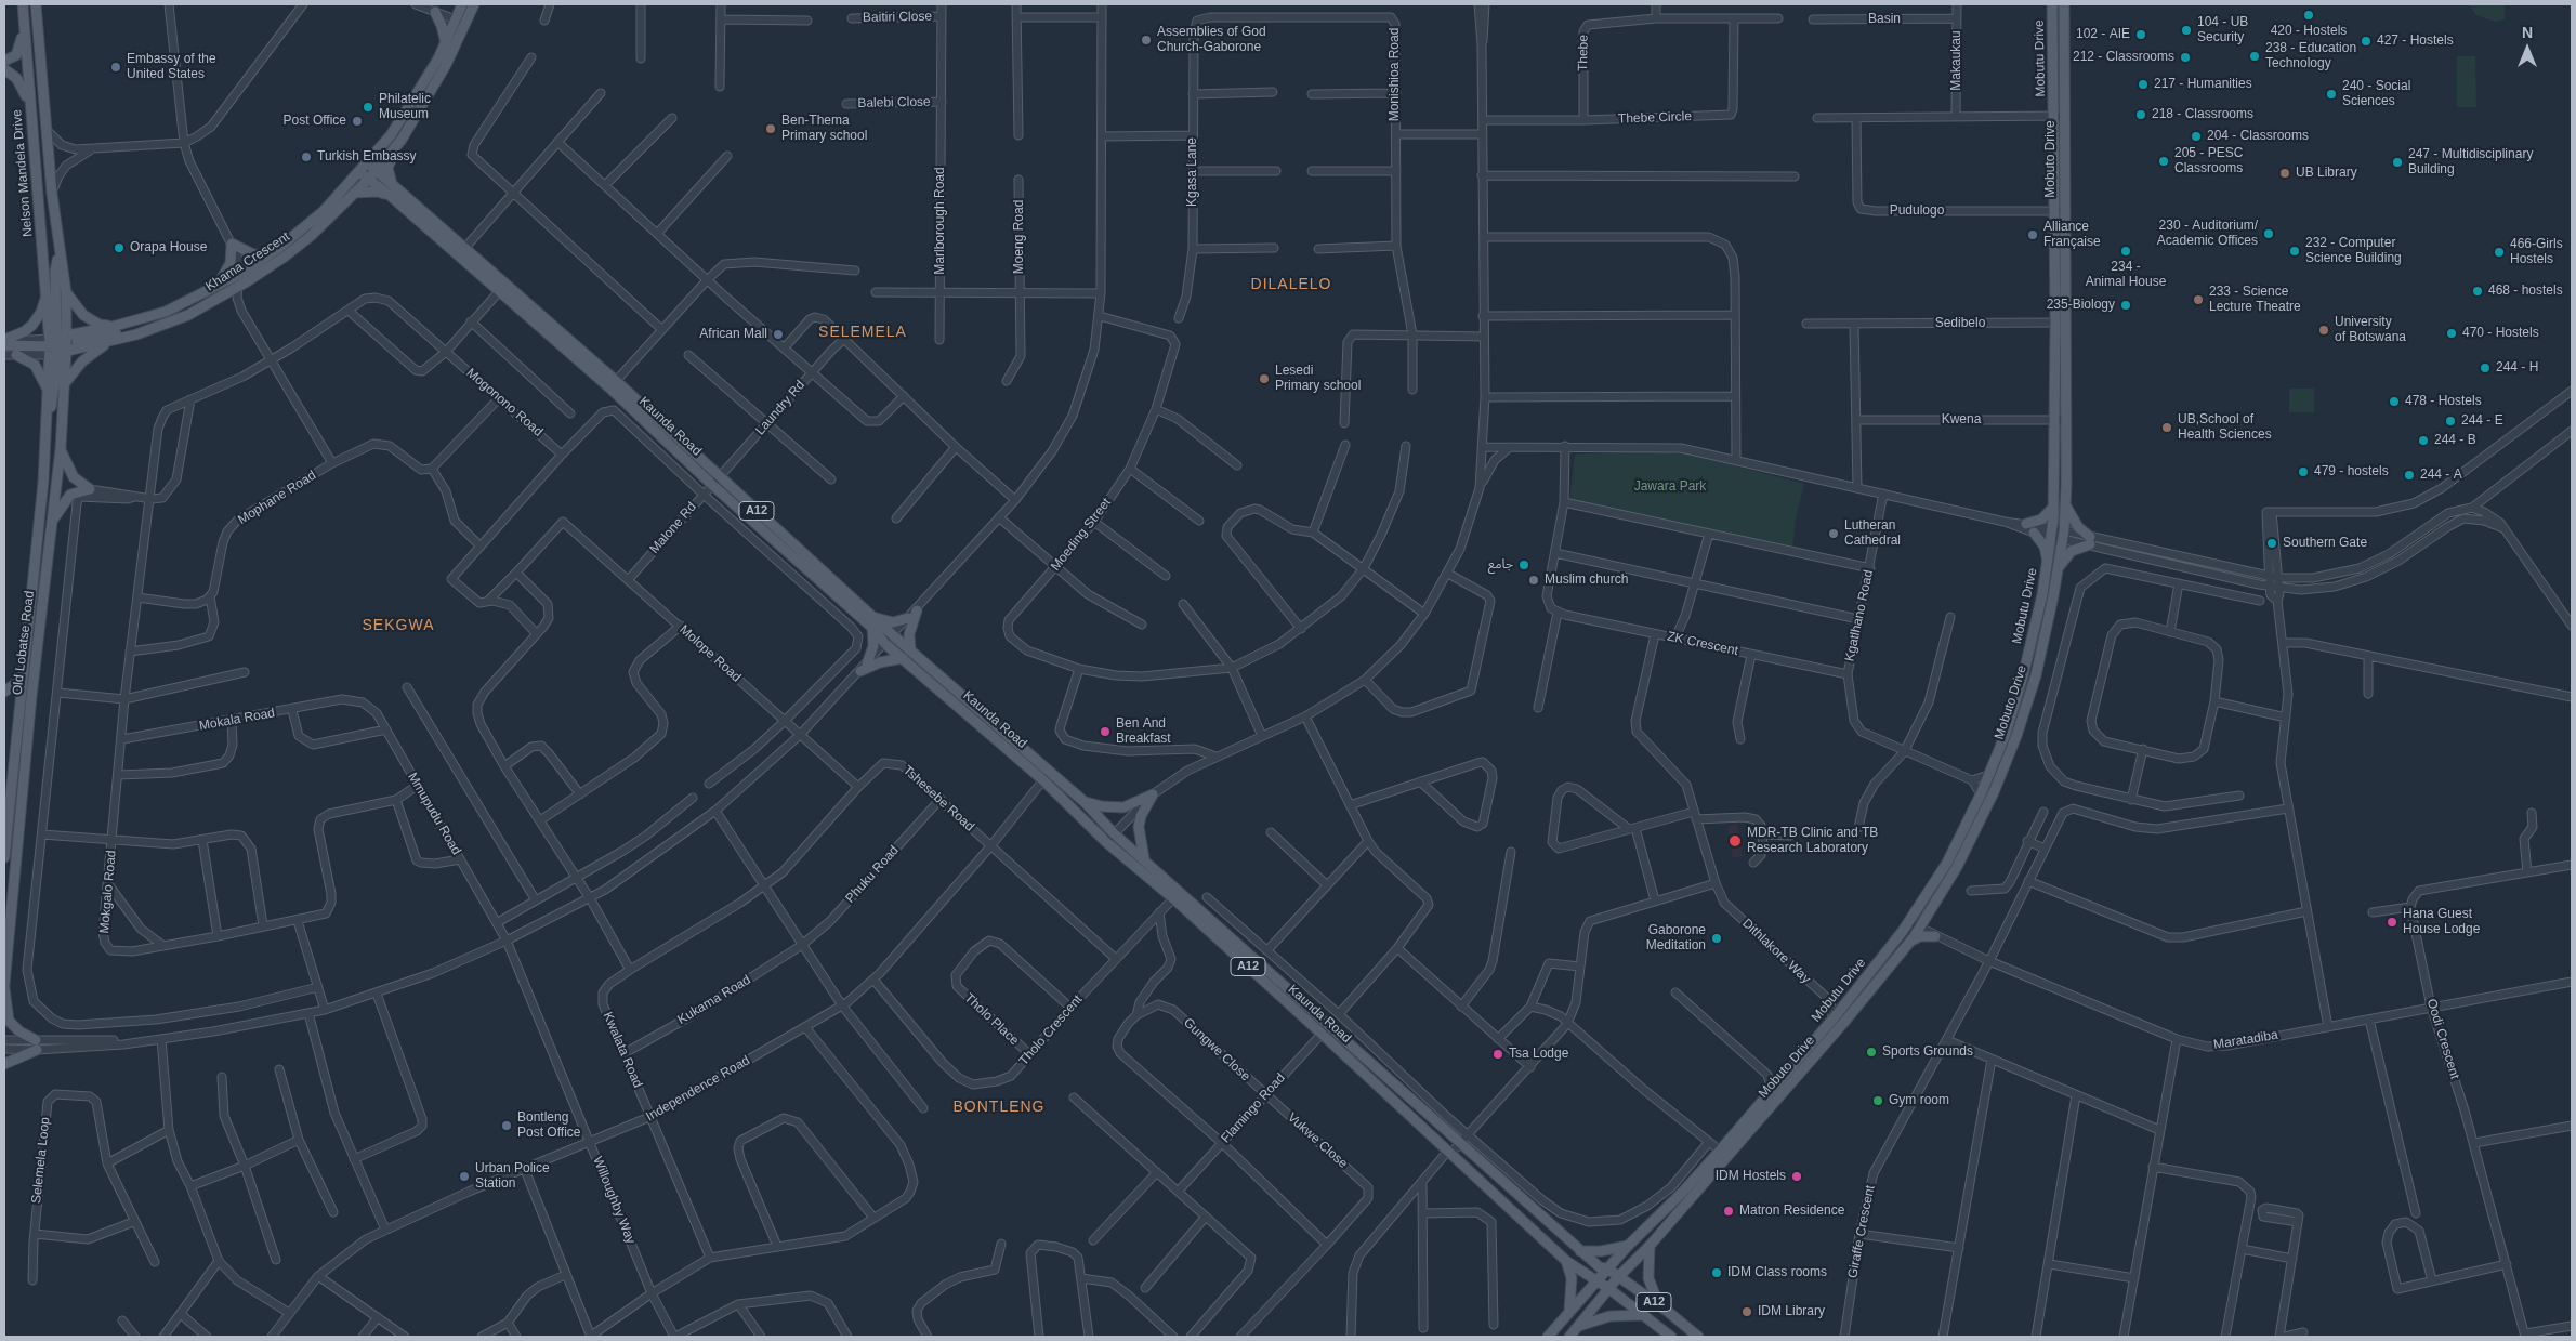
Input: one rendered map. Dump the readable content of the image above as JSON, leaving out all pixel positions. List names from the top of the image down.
{
  "streets": {
    "main road": [
      "Mobutu Drive",
      "Mobuto Drive",
      "Nelson Mandela Drive",
      "Khama Crescent",
      "Kaunda Road",
      "A12",
      "Old Lobatse Road"
    ],
    "street": [
      "Baitiri Close",
      "Basin",
      "Thebe",
      "Makaukau",
      "Monishioa Road",
      "Balebi Close",
      "Thebe Circle",
      "Kgasa Lane",
      "Pudulogo",
      "Marlborough Road",
      "Moeng Road",
      "Sedibelo",
      "Mogonono Road",
      "Laundry Rd",
      "Kwena",
      "Mophane Road",
      "Malone Rd",
      "Moeding Street",
      "Kgatlhano Road",
      "ZK Crescent",
      "Molope Road",
      "Mokala Road",
      "Tshesebe Road",
      "Mmupudu Road",
      "Phuku Road",
      "Mokgalo Road",
      "Dithlakore Way",
      "Kukama Road",
      "Tholo Place",
      "Tholo Crescent",
      "Oodi Crescent",
      "Maratadiba",
      "Kwalata Road",
      "Gungwe Close",
      "Independence Road",
      "Flamingo Road",
      "Vukwe Close",
      "Selemela Loop",
      "Willoughby Way",
      "Giraffe Crescent"
    ]
  },
  "crossings": [
    ["Baitiri Close", "Marlborough Road"],
    ["Basin", "Makaukau"],
    ["Thebe", "Thebe Circle"],
    ["Mobutu Drive", "Mobuto Drive"],
    ["Mobutu Drive", "Pudulogo"],
    ["Mobutu Drive", "Sedibelo"],
    ["Mobutu Drive", "Kwena"],
    ["Mobutu Drive", "Kaunda Road"],
    ["Mobutu Drive", "A12"],
    ["Mobutu Drive", "Maratadiba"],
    ["Monishioa Road", "Kgasa Lane"],
    ["Balebi Close", "Marlborough Road"],
    ["Mobuto Drive", "Pudulogo"],
    ["Mobuto Drive", "Sedibelo"],
    ["Mobuto Drive", "Kwena"],
    ["Mobuto Drive", "A12"],
    ["Mobuto Drive", "Maratadiba"],
    ["Nelson Mandela Drive", "Khama Crescent"],
    ["Nelson Mandela Drive", "Old Lobatse Road"],
    ["Khama Crescent", "Kaunda Road"],
    ["Khama Crescent", "Old Lobatse Road"],
    ["Mogonono Road", "Mokgalo Road"],
    ["Laundry Rd", "Kaunda Road"],
    ["Laundry Rd", "Malone Rd"],
    ["Kaunda Road", "A12"],
    ["Kaunda Road", "Malone Rd"],
    ["Kaunda Road", "Tholo Crescent"],
    ["Kaunda Road", "Independence Road"],
    ["Kaunda Road", "Flamingo Road"],
    ["A12", "Flamingo Road"],
    ["Malone Rd", "Molope Road"],
    ["Kgatlhano Road", "ZK Crescent"],
    ["ZK Crescent", "Dithlakore Way"],
    ["Molope Road", "Tshesebe Road"],
    ["Mokala Road", "Mmupudu Road"],
    ["Mokala Road", "Mokgalo Road"],
    ["Tshesebe Road", "Phuku Road"],
    ["Tshesebe Road", "Tholo Crescent"],
    ["Tshesebe Road", "Kwalata Road"],
    ["Tshesebe Road", "Independence Road"],
    ["Mmupudu Road", "Willoughby Way"],
    ["Phuku Road", "Kukama Road"],
    ["Kukama Road", "Kwalata Road"],
    ["Tholo Place", "Tholo Crescent"],
    ["Tholo Crescent", "Independence Road"],
    ["Oodi Crescent", "Maratadiba"],
    ["Maratadiba", "Giraffe Crescent"],
    ["Kwalata Road", "Independence Road"],
    ["Gungwe Close", "Flamingo Road"],
    ["Gungwe Close", "Vukwe Close"],
    ["Independence Road", "Willoughby Way"],
    ["Flamingo Road", "Vukwe Close"]
  ],
  "districts": [
    "DILALELO",
    "SELEMELA",
    "SEKGWA",
    "BONTLENG"
  ],
  "parks": ["Jawara Park"],
  "places": [
    "420 - Hostels",
    "104 - UB Security",
    "102 - AIE",
    "Assemblies of God Church-Gaborone",
    "427 - Hostels",
    "238 - Education Technology",
    "212 - Classrooms",
    "Embassy of the United States",
    "217 - Humanities",
    "240 - Social Sciences",
    "Philatelic Museum",
    "218 - Classrooms",
    "Post Office",
    "Ben-Thema Primary school",
    "204 - Classrooms",
    "Turkish Embassy",
    "205 - PESC Classrooms",
    "247 - Multidisciplinary Building",
    "UB Library",
    "230 - Auditorium/ Academic Offices",
    "Alliance Française",
    "Orapa House",
    "234 - Animal House",
    "232 - Computer Science Building",
    "466-Girls Hostels",
    "468 - hostels",
    "233 - Science Lecture Theatre",
    "235-Biology",
    "University of Botswana",
    "470 - Hostels",
    "African Mall",
    "244 - H",
    "Lesedi Primary school",
    "478 - Hostels",
    "244 - E",
    "UB,School of Health Sciences",
    "244 - B",
    "479 - hostels",
    "244 - A",
    "Lutheran Cathedral",
    "Southern Gate",
    "جامع",
    "Muslim church",
    "Ben And Breakfast",
    "MDR-TB Clinic and TB Research Laboratory",
    "Hana Guest House Lodge",
    "Gaborone Meditation",
    "Sports Grounds",
    "Tsa Lodge",
    "Gym room",
    "Bontleng Post Office",
    "Urban Police Station",
    "IDM Hostels",
    "Matron Residence",
    "IDM Class rooms",
    "IDM Library"
  ],
  "north": "top"
}
